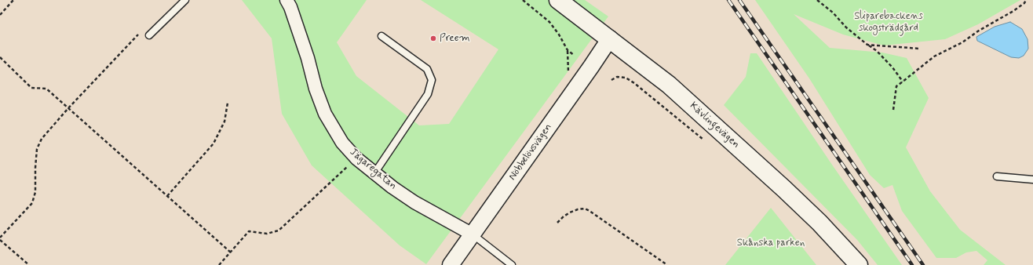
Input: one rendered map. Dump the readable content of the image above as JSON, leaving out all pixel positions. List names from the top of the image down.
{
  "streets": {
    "main road": ["Kävlingevägen"],
    "street": ["Nöbbelövsvägen", "Jägaregatan"]
  },
  "crossings": [
    ["Kävlingevägen", "Nöbbelövsvägen"],
    ["Nöbbelövsvägen", "Jägaregatan"]
  ],
  "parks": ["Sliparebackens skogsträdgård", "Skånska parken"],
  "places": ["Preem"]
}
